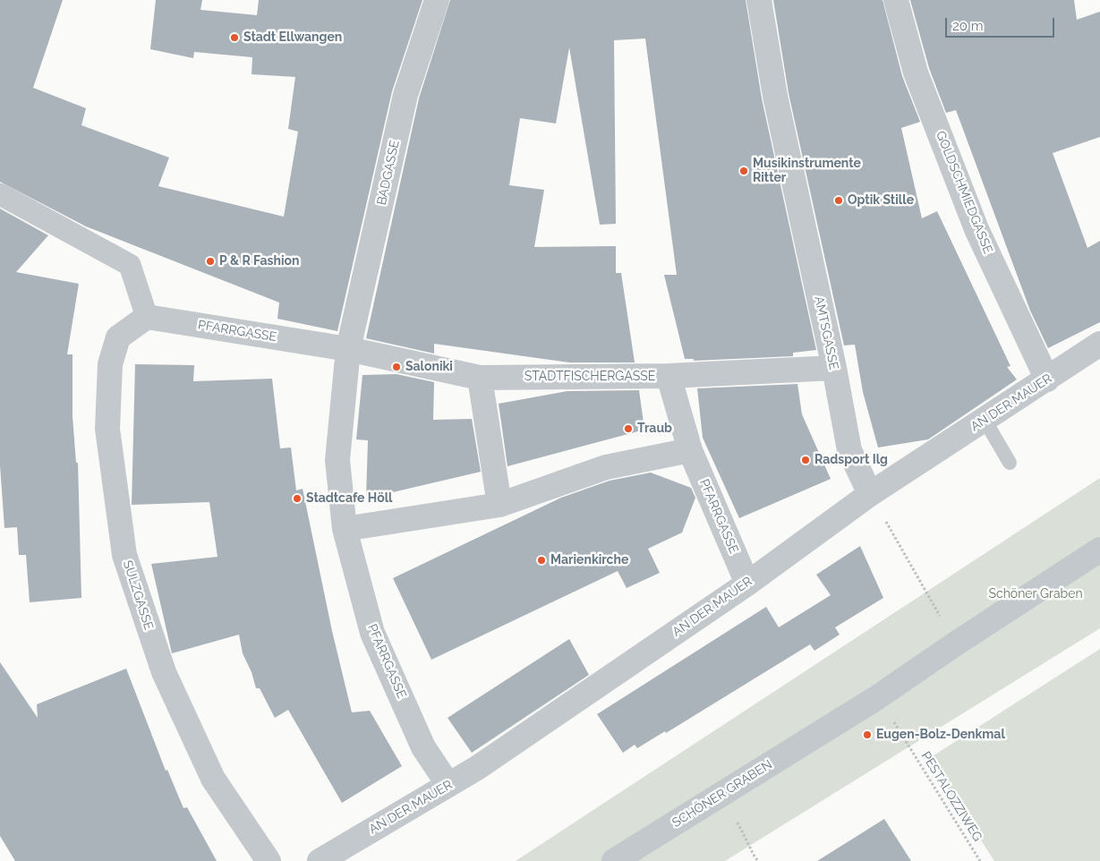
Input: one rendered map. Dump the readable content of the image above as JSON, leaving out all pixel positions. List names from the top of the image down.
{
  "streets": {
    "street": [
      "BADGASSE",
      "GOLDSCHMIEDGASSE",
      "PFARRGASSE",
      "AMTSGASSE",
      "STADTFISCHERGASSE",
      "AN DER MAUER",
      "SULZGASSE",
      "SCHÖNER GRABEN"
    ],
    "path": ["PESTALOZZIWEG"]
  },
  "crossings": [
    ["BADGASSE", "PFARRGASSE"],
    ["BADGASSE", "STADTFISCHERGASSE"],
    ["GOLDSCHMIEDGASSE", "AN DER MAUER"],
    ["PFARRGASSE", "STADTFISCHERGASSE"],
    ["PFARRGASSE", "AN DER MAUER"],
    ["PFARRGASSE", "SULZGASSE"],
    ["AMTSGASSE", "STADTFISCHERGASSE"],
    ["AMTSGASSE", "AN DER MAUER"],
    ["SCHÖNER GRABEN", "PESTALOZZIWEG"]
  ],
  "parks": ["Schöner Graben"],
  "places": [
    "Stadt Ellwangen",
    "Musikinstrumente Ritter",
    "Optik Stille",
    "P & R Fashion",
    "Saloniki",
    "Traub",
    "Radsport Ilg",
    "Stadtcafe Höll",
    "Marienkirche",
    "Eugen-Bolz-Denkmal"
  ],
  "scale_bar": "20 m"
}
